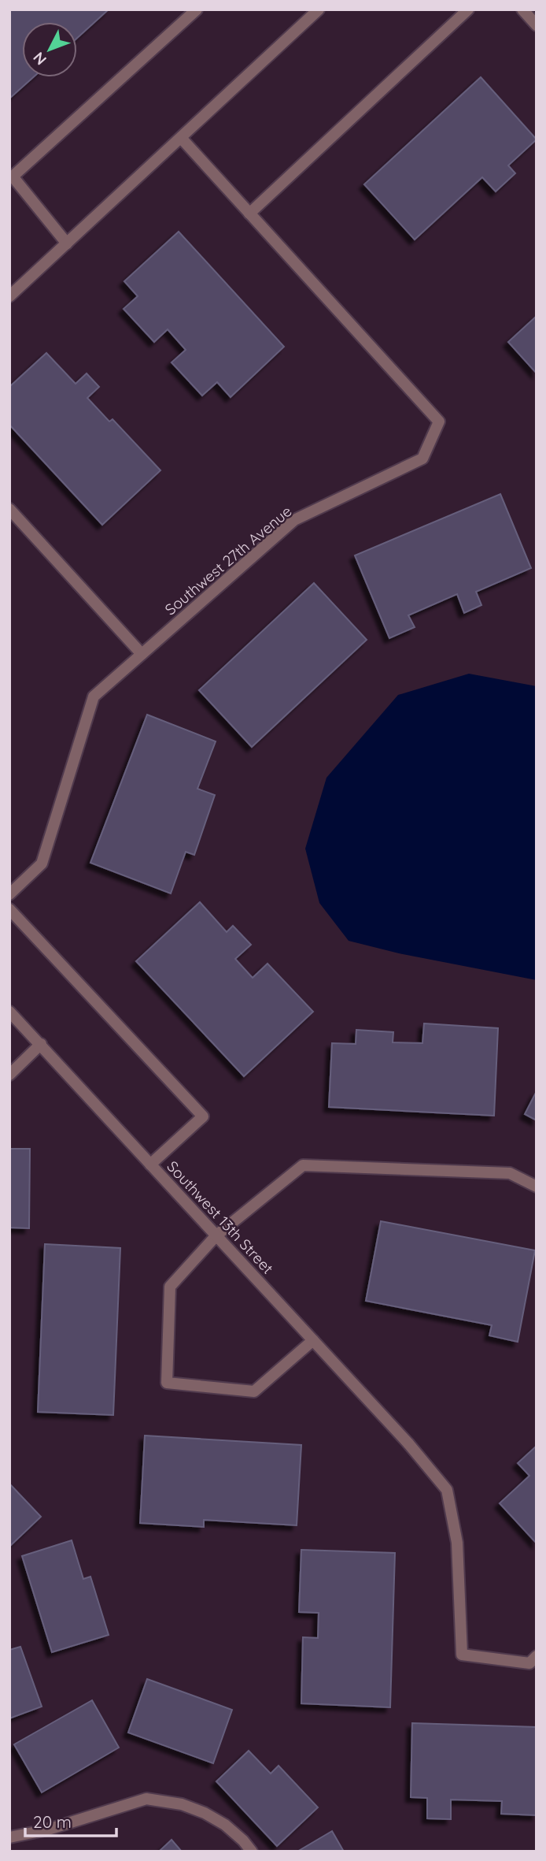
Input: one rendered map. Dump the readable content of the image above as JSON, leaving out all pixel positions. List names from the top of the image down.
{
  "streets": {
    "street": ["Southwest 27th Avenue", "Southwest 13th Street"]
  },
  "scale_bar": "20 m",
  "north": "bottom left"
}
